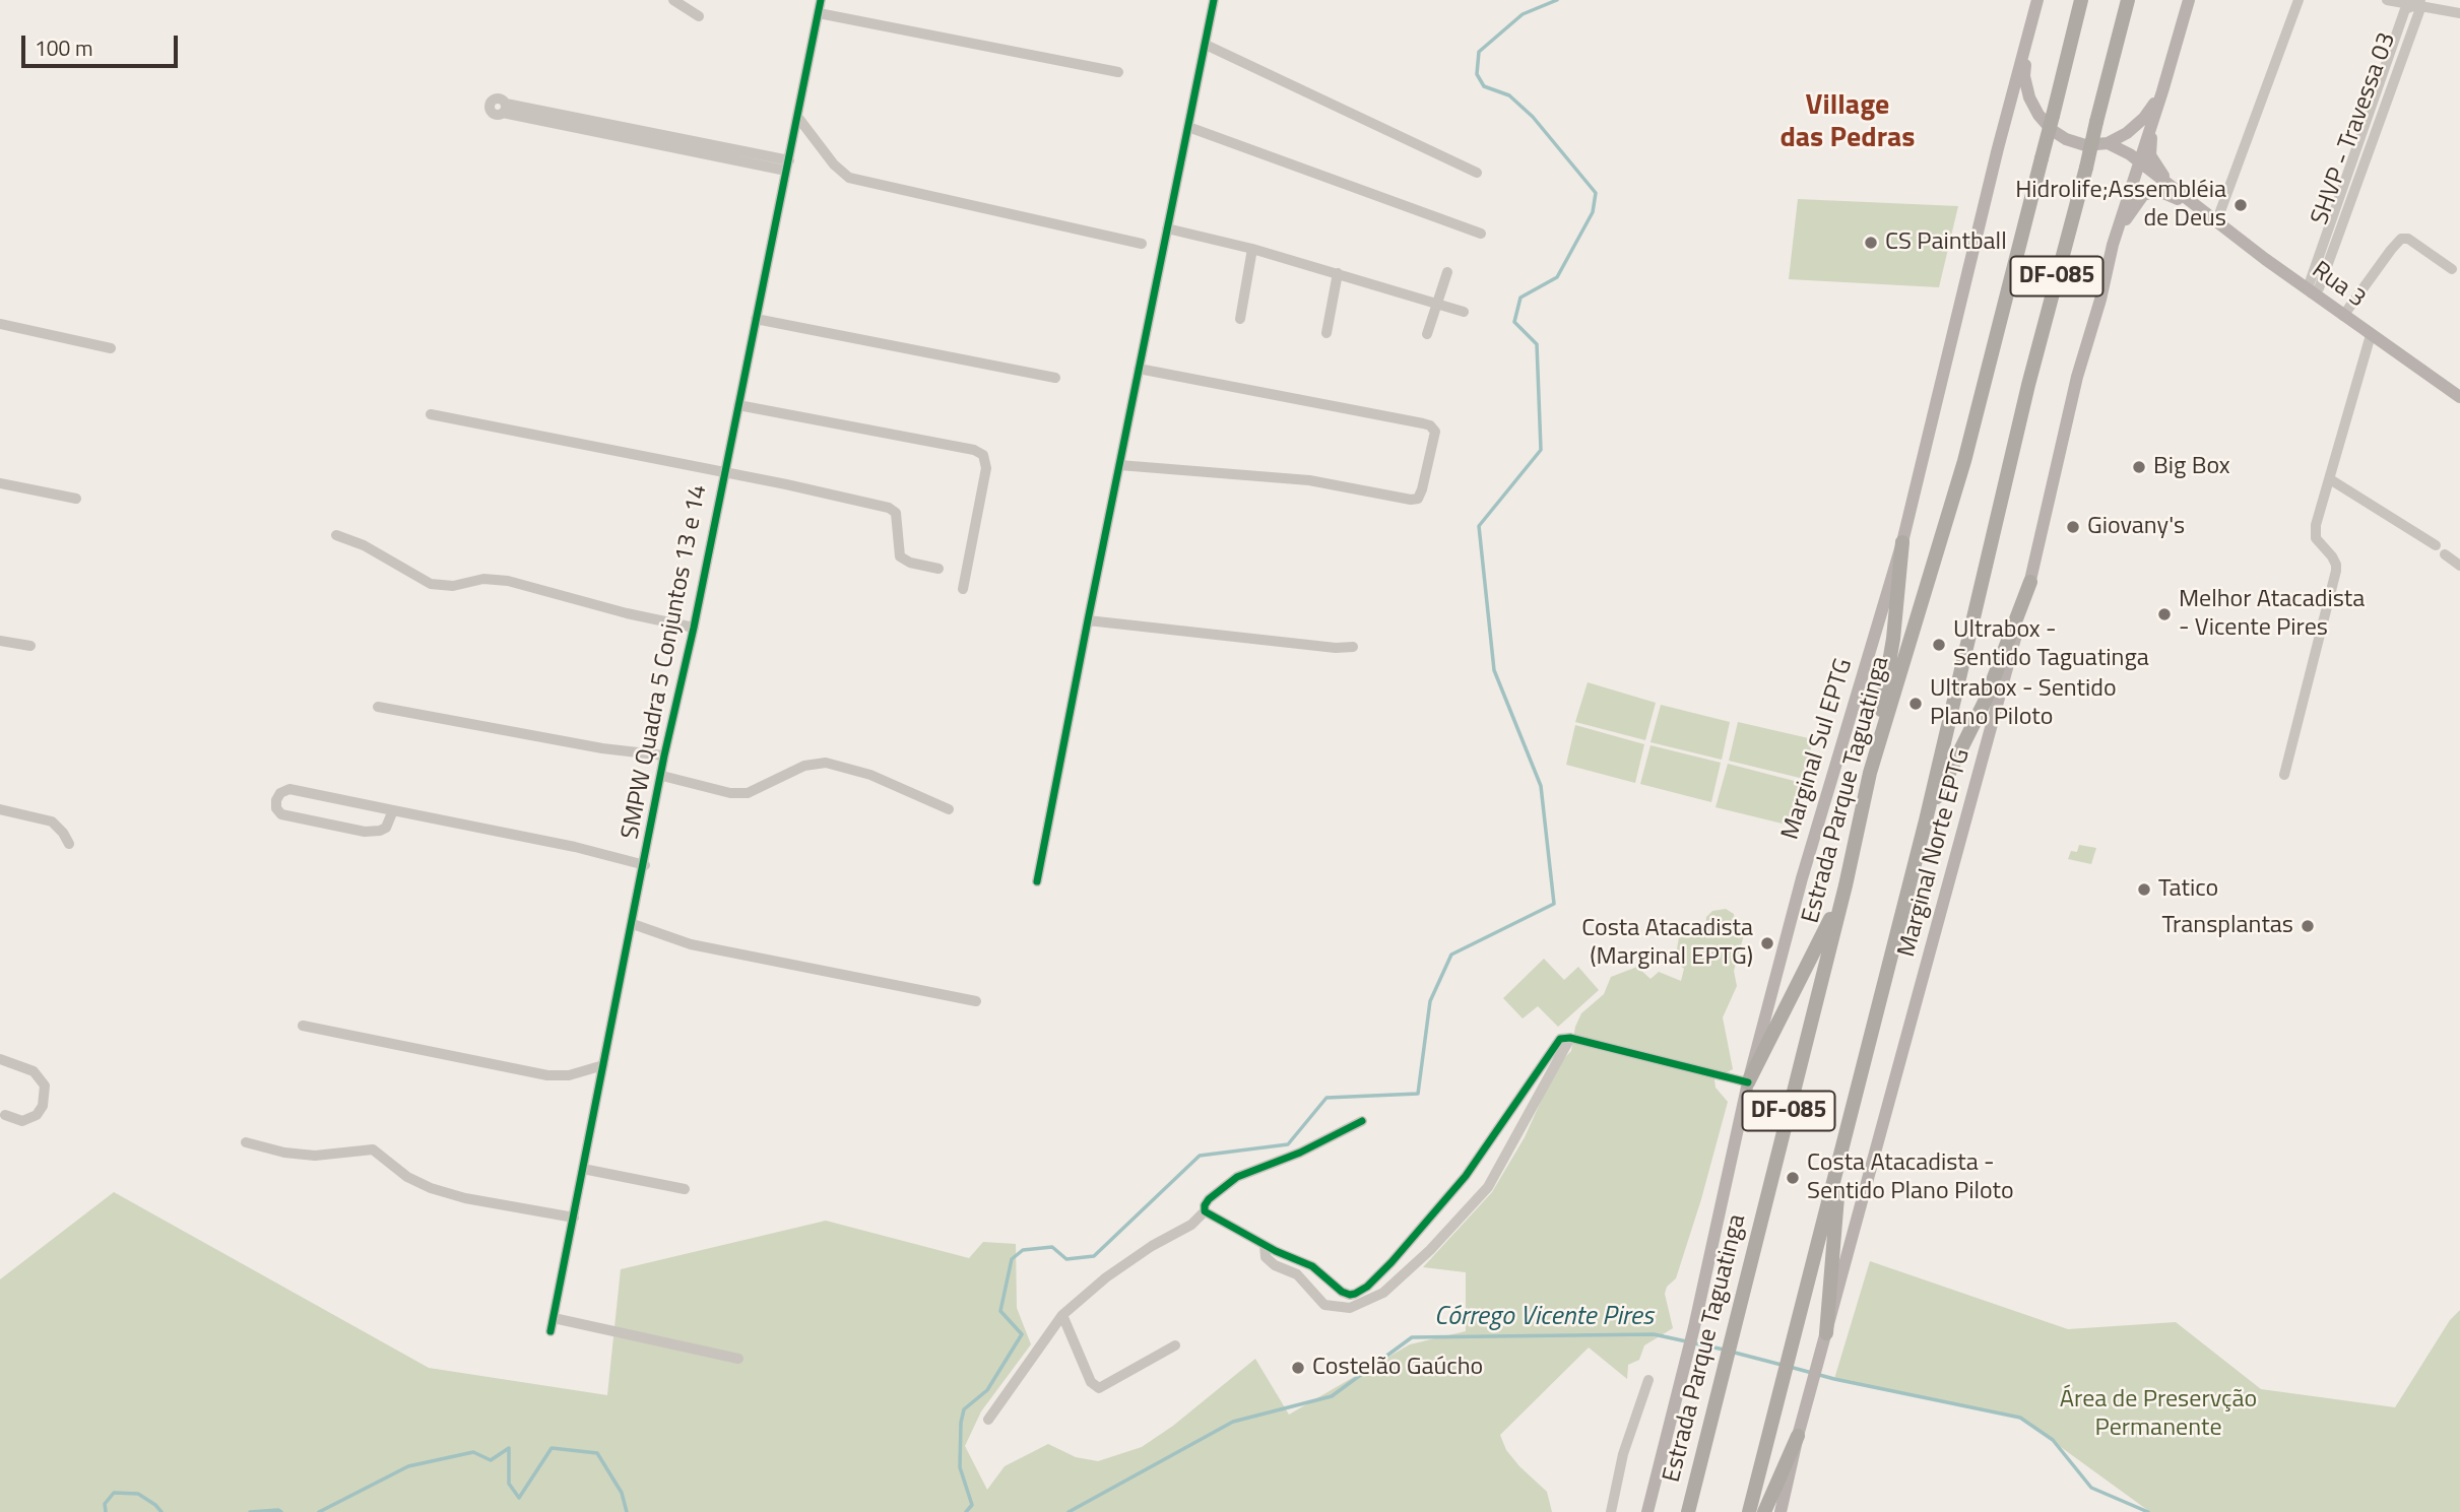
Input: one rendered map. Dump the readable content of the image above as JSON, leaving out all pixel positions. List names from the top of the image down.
{
  "streets": {
    "highway": ["DF-085", "Estrada Parque Taguatinga"],
    "main road": ["Rua 3", "Marginal Sul EPTG", "Marginal Norte EPTG"],
    "street": ["SHVP - Travessa 03", "SMPW Quadra 5 Conjuntos 13 e 14"]
  },
  "crossings": [
    ["SHVP - Travessa 03", "Rua 3"]
  ],
  "districts": ["Village das Pedras"],
  "water": ["Córrego Vicente Pires"],
  "parks": ["Área de Preservção Permanente"],
  "places": [
    "Hidrolife;Assembléia de Deus",
    "CS Paintball",
    "Big Box",
    "Giovany's",
    "Melhor Atacadista - Vicente Pires",
    "Ultrabox - Sentido Taguatinga",
    "Ultrabox - Sentido Plano Piloto",
    "Tatico",
    "Transplantas",
    "Costa Atacadista (Marginal EPTG)",
    "Costa Atacadista - Sentido Plano Piloto",
    "Costelão Gaúcho"
  ],
  "scale_bar": "100 m"
}
